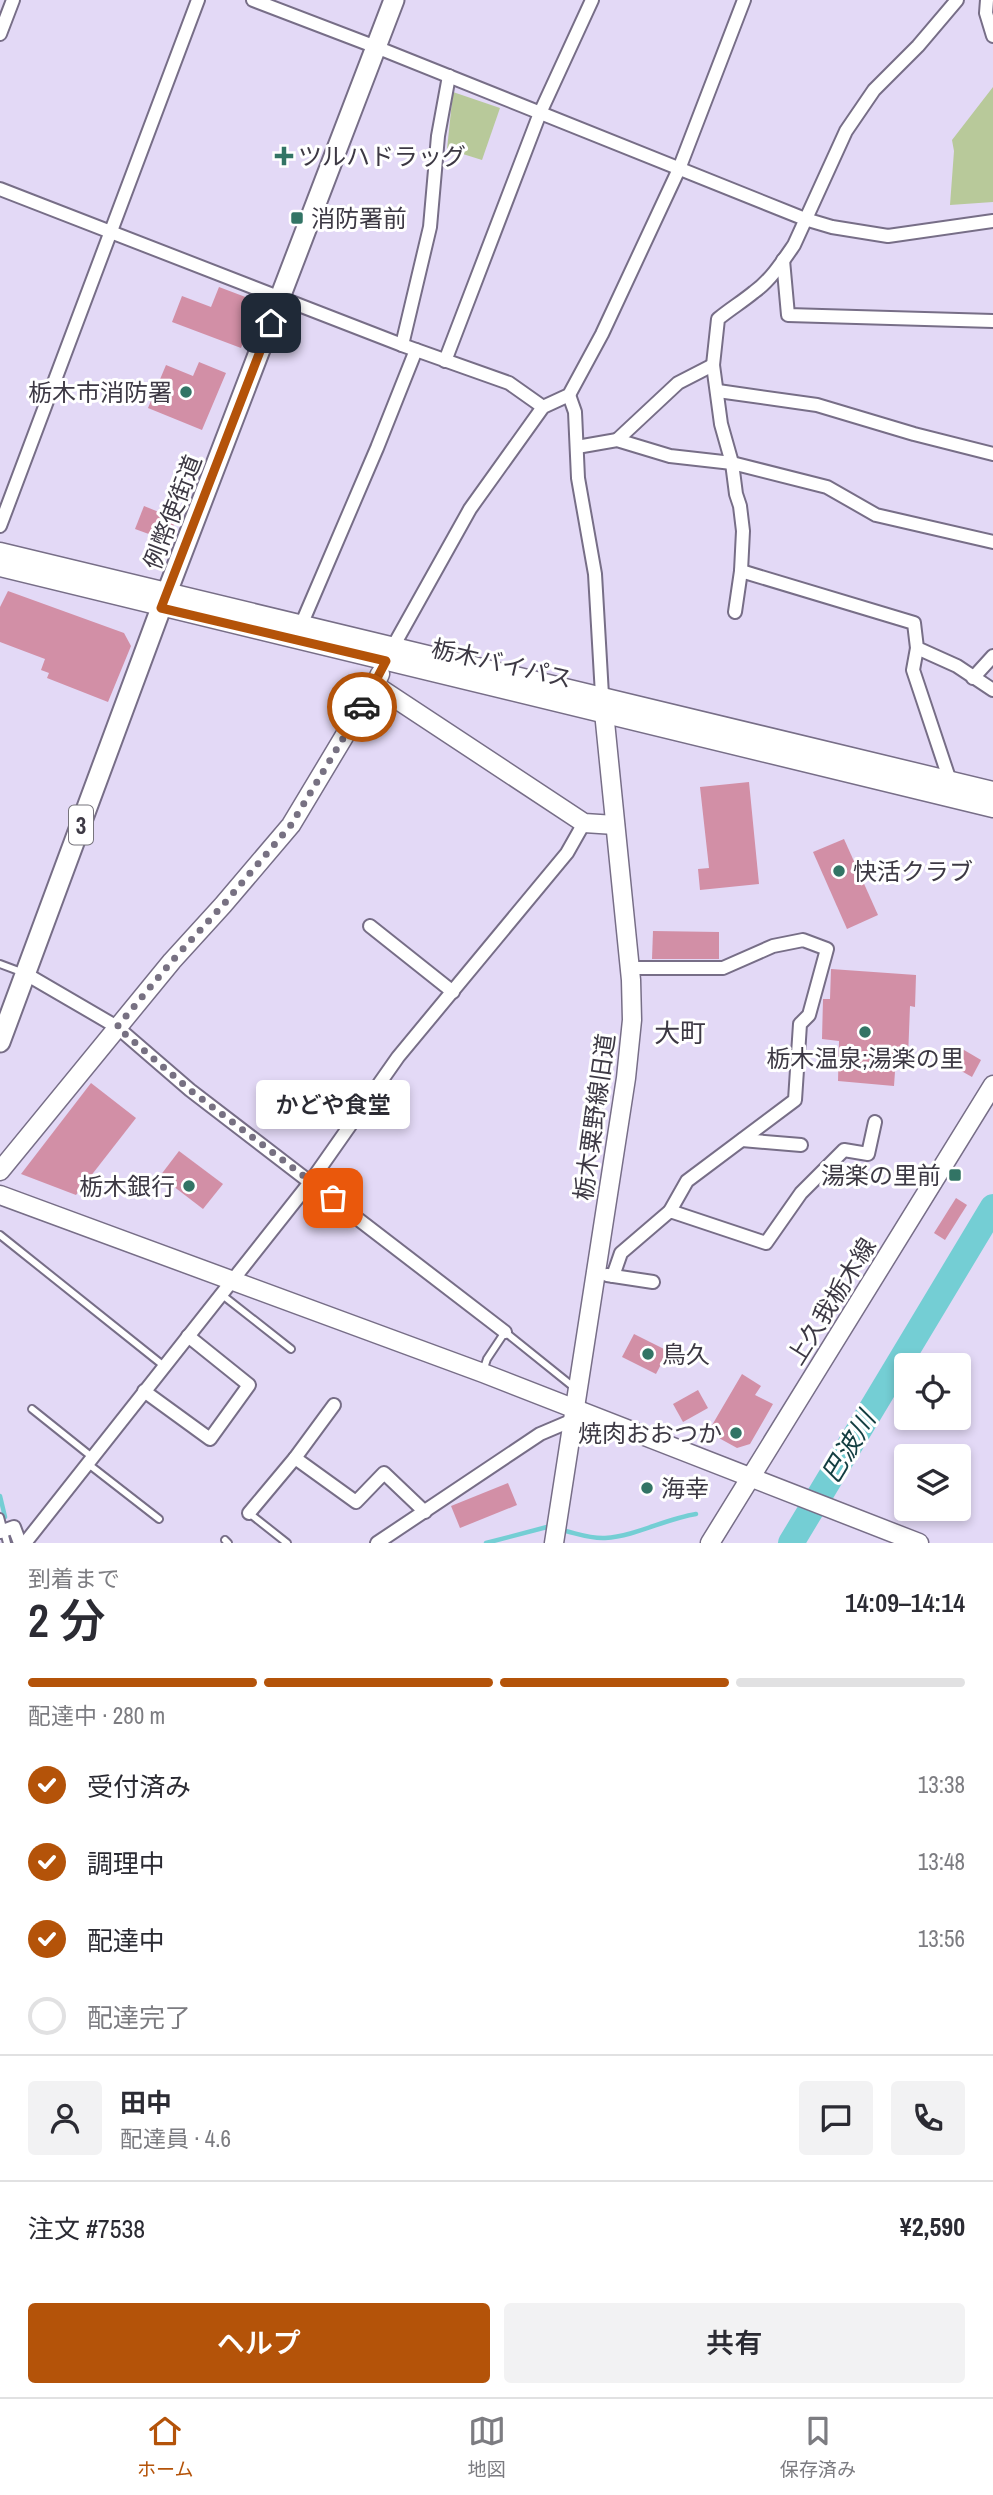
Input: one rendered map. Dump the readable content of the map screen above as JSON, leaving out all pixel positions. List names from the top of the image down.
{
  "streets": {
    "main road": ["例幣使街道", "3"],
    "street": ["栃木バイパス", "栃木粟野線旧道", "上久我栃木線"]
  },
  "crossings": [
    ["例幣使街道", "栃木バイパス"],
    ["栃木バイパス", "栃木粟野線旧道"]
  ],
  "districts": ["大町"],
  "water": ["巴波川"],
  "places": {
    "health": ["ツルハドラッグ"],
    "transit": ["消防署前", "湯楽の里前"],
    "other": [
      "栃木市消防署",
      "快活クラブ",
      "栃木温泉;湯楽の里",
      "栃木銀行",
      "かどや食堂",
      "鳥久",
      "焼肉おおつか",
      "海幸"
    ]
  },
  "page": {
    "bubble": "かどや食堂",
    "heading": ["2 分", "到着まで", "14:09–14:14"],
    "panel": [
      "田中",
      "配達員 · 4.6",
      "注文 #7538",
      "¥2,590"
    ],
    "bar": "配達中 · 280 m",
    "list": [
      ["受付済み", "13:38"],
      ["調理中", "13:48"],
      ["配達中", "13:56"],
      "配達完了"
    ],
    "buttons": ["ヘルプ", "共有"],
    "tabs": ["ホーム", "地図", "保存済み"]
  }
}
